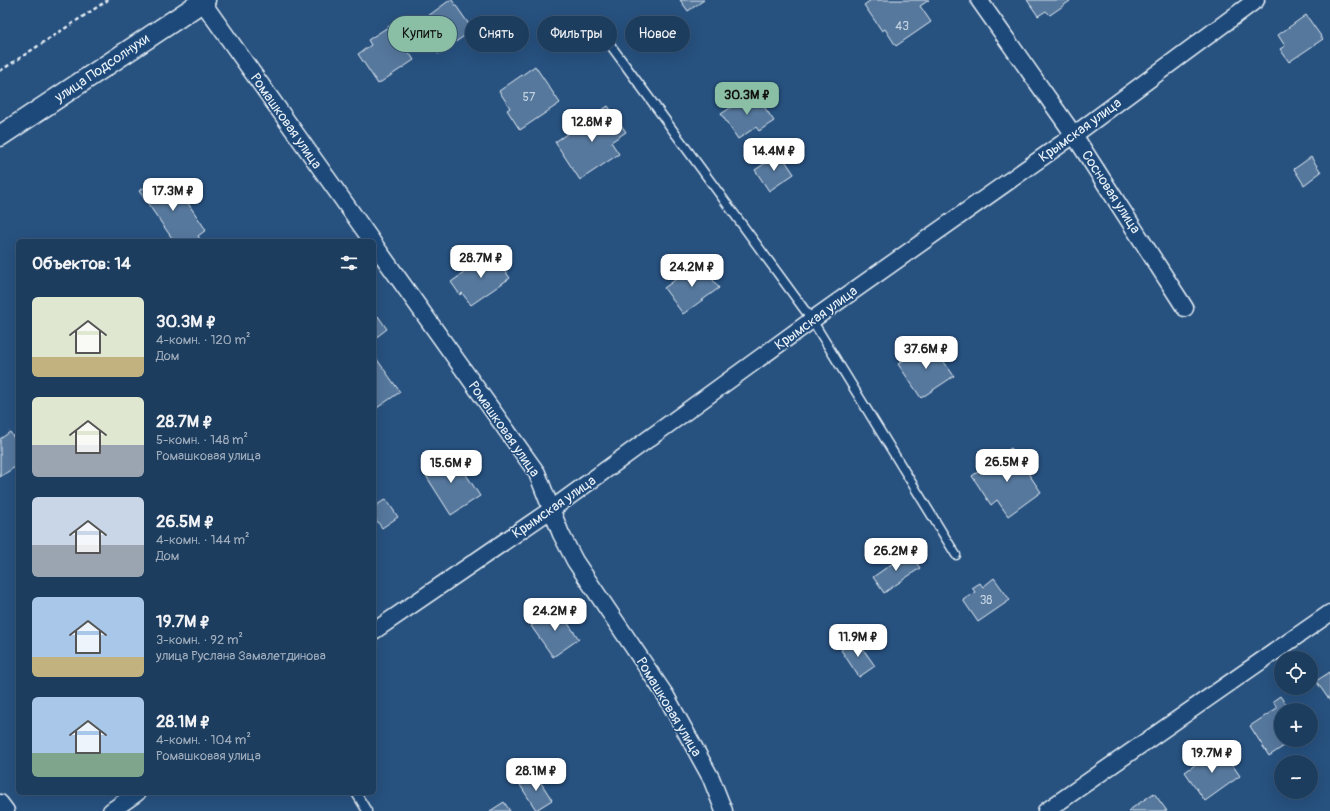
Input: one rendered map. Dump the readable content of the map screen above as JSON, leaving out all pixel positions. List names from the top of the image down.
{
  "streets": {
    "street": [
      "улица Подсолнухи",
      "Ромашковая улица",
      "Крымская улица",
      "Сосновая улица"
    ]
  },
  "crossings": [
    ["улица Подсолнухи", "Ромашковая улица"],
    ["Ромашковая улица", "Крымская улица"],
    ["Крымская улица", "Сосновая улица"]
  ],
  "house_numbers": ["43", "57", "38"],
  "page": {
    "chip": [
      "Купить",
      "Снять",
      "Фильтры",
      "Новое"
    ],
    "price": [
      "30.3M ₽",
      "12.8M ₽",
      "14.4M ₽",
      "17.3M ₽",
      "28.7M ₽",
      "24.2M ₽",
      "37.6M ₽",
      "26.5M ₽",
      "15.6M ₽",
      "26.2M ₽",
      "24.2M ₽",
      "11.9M ₽",
      "19.7M ₽",
      "28.1M ₽"
    ],
    "heading": "Объектов: 14",
    "list": [
      {
        "name": "30.3M ₽",
        "note": "4-комн. · 120 m² · Дом"
      },
      {
        "name": "28.7M ₽",
        "note": "5-комн. · 148 m² · Ромашковая улица"
      },
      {
        "name": "26.5M ₽",
        "note": "4-комн. · 144 m² · Дом"
      },
      {
        "name": "19.7M ₽",
        "note": "3-комн. · 92 m² · улица Руслана Замалетдинова"
      },
      {
        "name": "28.1M ₽",
        "note": "4-комн. · 104 m² · Ромашковая улица"
      }
    ],
    "map_buttons": ["+", "−"]
  }
}
